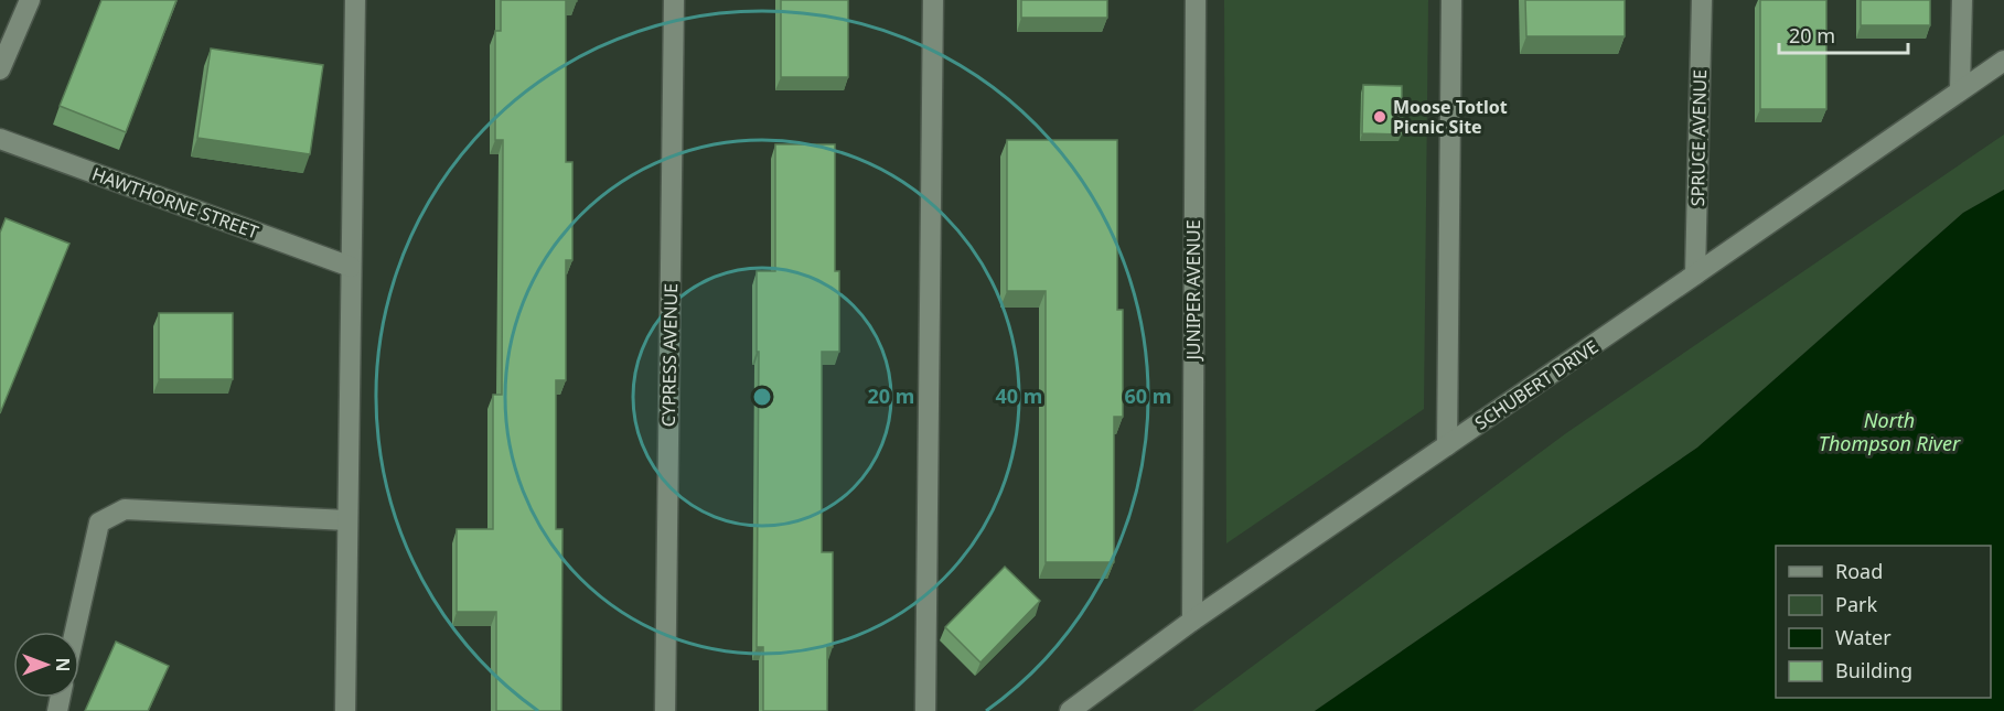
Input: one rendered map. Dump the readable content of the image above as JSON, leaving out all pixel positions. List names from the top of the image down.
{
  "streets": {
    "street": [
      "SPRUCE AVENUE",
      "HAWTHORNE STREET",
      "JUNIPER AVENUE",
      "CYPRESS AVENUE",
      "SCHUBERT DRIVE"
    ]
  },
  "crossings": [
    ["SPRUCE AVENUE", "SCHUBERT DRIVE"],
    ["JUNIPER AVENUE", "SCHUBERT DRIVE"]
  ],
  "water": ["North Thompson River"],
  "places": ["Moose Totlot Picnic Site"],
  "legend": [
    "Road",
    "Park",
    "Water",
    "Building"
  ],
  "scale_bar": "20 m",
  "north": "right",
  "rings": ["20 m", "40 m", "60 m"]
}
